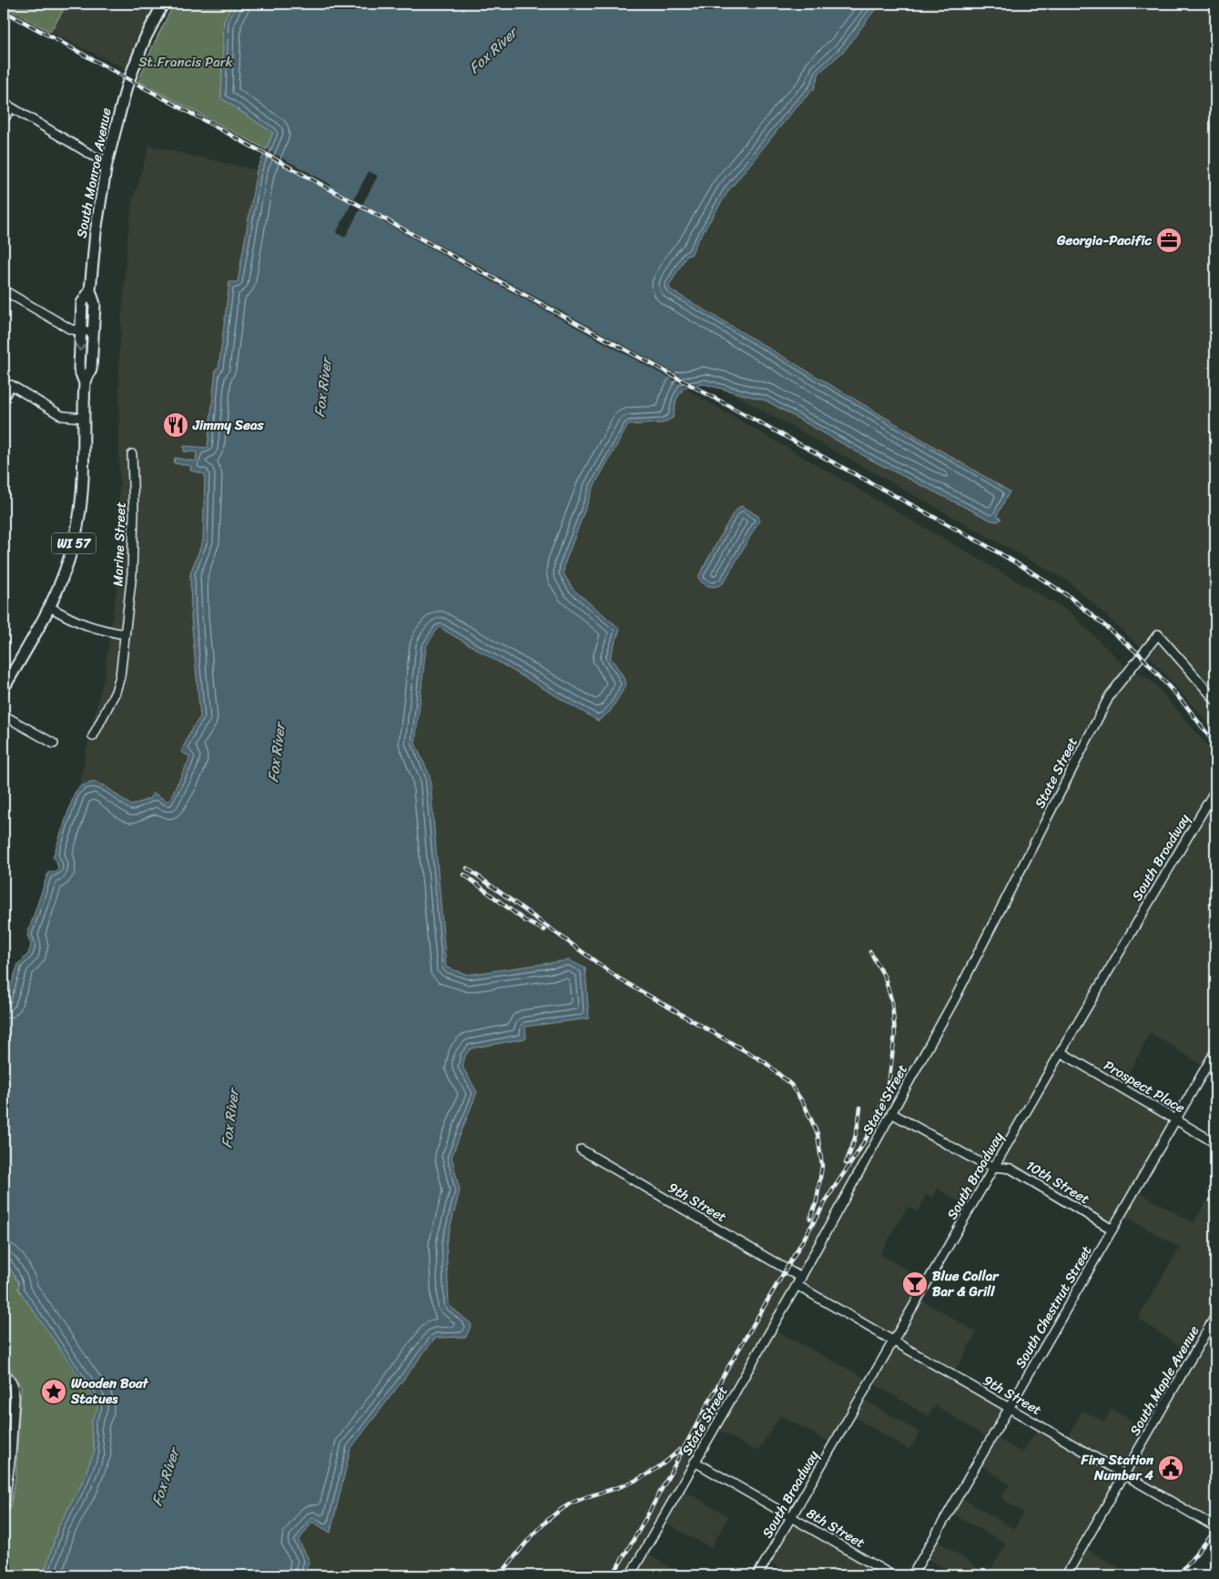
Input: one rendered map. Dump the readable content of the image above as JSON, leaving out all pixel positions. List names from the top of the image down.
{
  "streets": {
    "main road": ["South Monroe Avenue", "WI 57"],
    "street": [
      "Marine Street",
      "State Street",
      "South Broadway",
      "Prospect Place",
      "10th Street",
      "9th Street",
      "South Chestnut Street",
      "South Maple Avenue",
      "8th Street"
    ]
  },
  "crossings": [
    ["State Street", "10th Street"],
    ["State Street", "9th Street"],
    ["State Street", "8th Street"],
    ["South Broadway", "Prospect Place"],
    ["South Broadway", "10th Street"],
    ["South Broadway", "9th Street"],
    ["South Broadway", "8th Street"],
    ["Prospect Place", "South Chestnut Street"],
    ["10th Street", "South Chestnut Street"],
    ["9th Street", "South Chestnut Street"],
    ["9th Street", "South Maple Avenue"]
  ],
  "water": ["Fox River"],
  "parks": ["St.Francis Park"],
  "places": {
    "office": ["Georgia-Pacific"],
    "restaurant": ["Jimmy Seas"],
    "bar": ["Blue Collar Bar & Grill"],
    "place": ["Wooden Boat Statues"],
    "public building": ["Fire Station Number 4"]
  }
}
